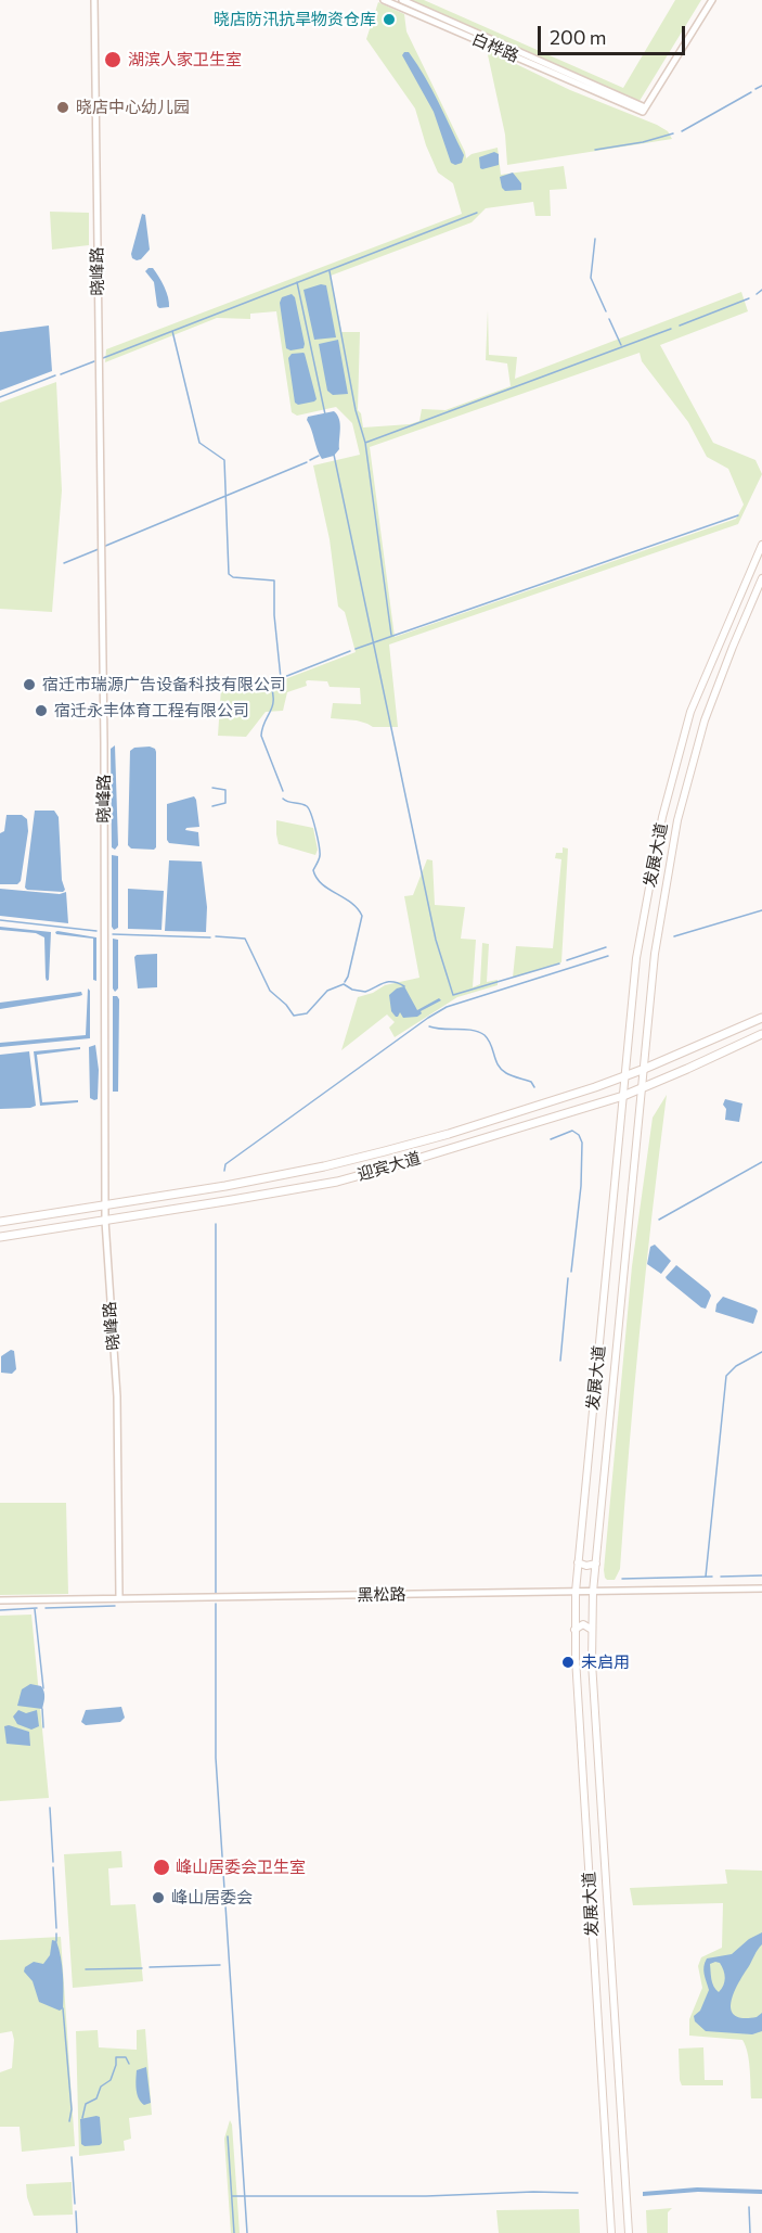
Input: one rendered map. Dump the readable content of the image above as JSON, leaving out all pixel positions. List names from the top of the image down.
{
  "streets": {
    "highway": ["迎宾大道"],
    "main road": ["发展大道"],
    "street": ["白桦路", "晓峰路", "黑松路"]
  },
  "crossings": [
    ["晓峰路", "迎宾大道"],
    ["晓峰路", "黑松路"],
    ["发展大道", "迎宾大道"],
    ["发展大道", "黑松路"]
  ],
  "places": [
    "晓店防汛抗旱物资仓库",
    "湖滨人家卫生室",
    "晓店中心幼儿园",
    "宿迁市瑞源广告设备科技有限公司",
    "宿迁永丰体育工程有限公司",
    "未启用",
    "峰山居委会卫生室",
    "峰山居委会"
  ],
  "scale_bar": "200 m"
}
